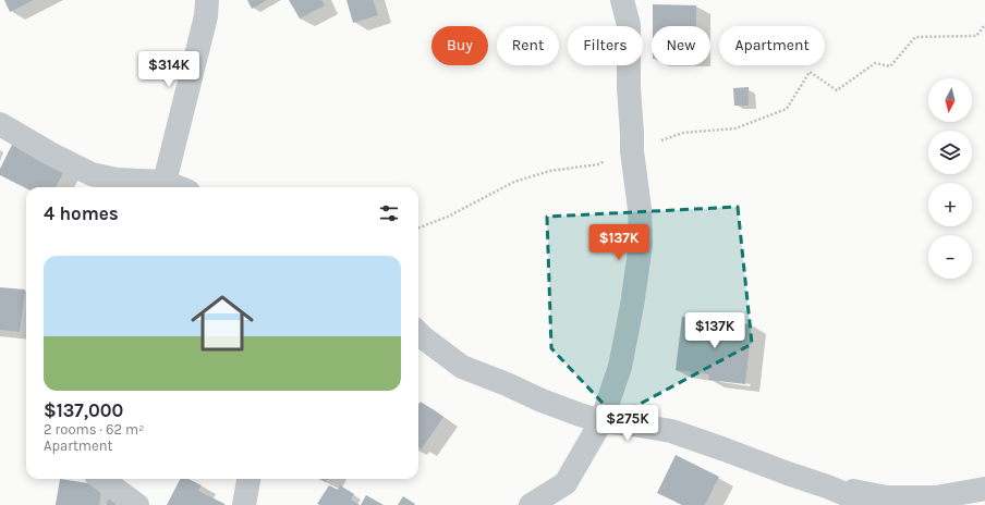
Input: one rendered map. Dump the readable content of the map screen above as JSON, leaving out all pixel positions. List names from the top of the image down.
{
  "north": "bottom",
  "page": {
    "chip": [
      "Buy",
      "Rent",
      "Filters",
      "New",
      "Apartment"
    ],
    "price": [
      "$314K",
      "$137K",
      "$137K",
      "$275K"
    ],
    "map_buttons": ["+", "−"],
    "heading": "4 homes",
    "list": [
      {
        "name": "$137,000",
        "note": "2 rooms · 62 m² · Apartment"
      }
    ]
  }
}
